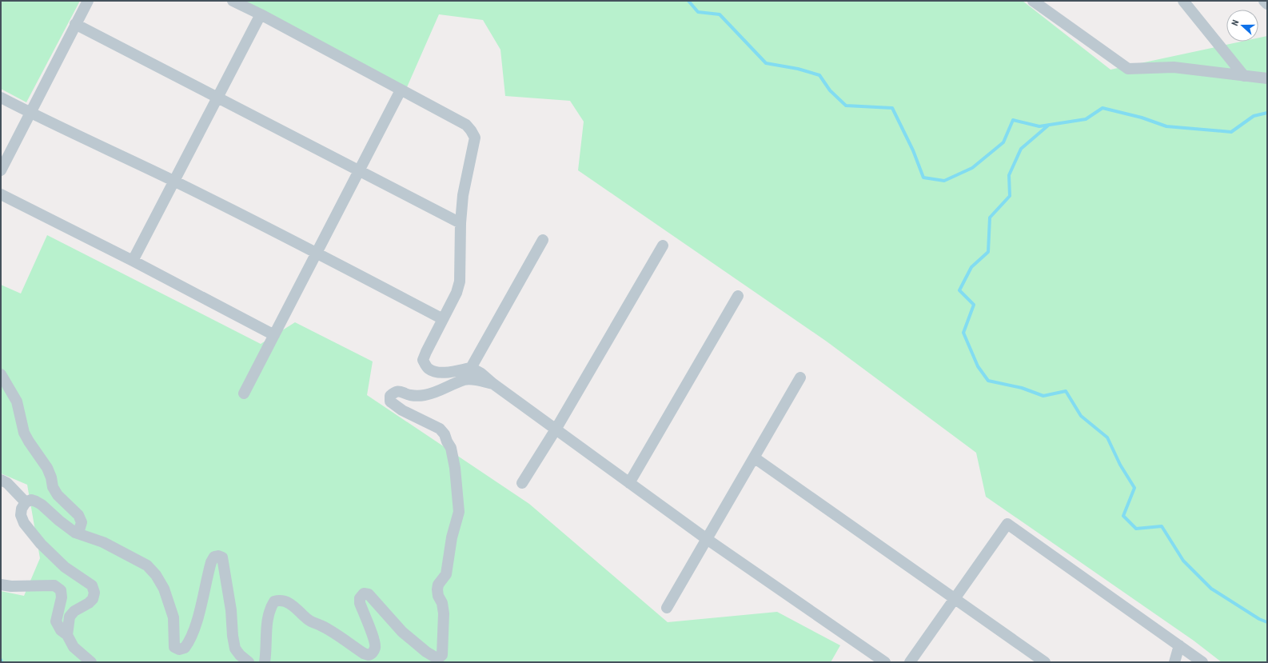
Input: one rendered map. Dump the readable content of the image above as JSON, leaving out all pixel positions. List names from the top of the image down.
{
  "north": "left"
}
